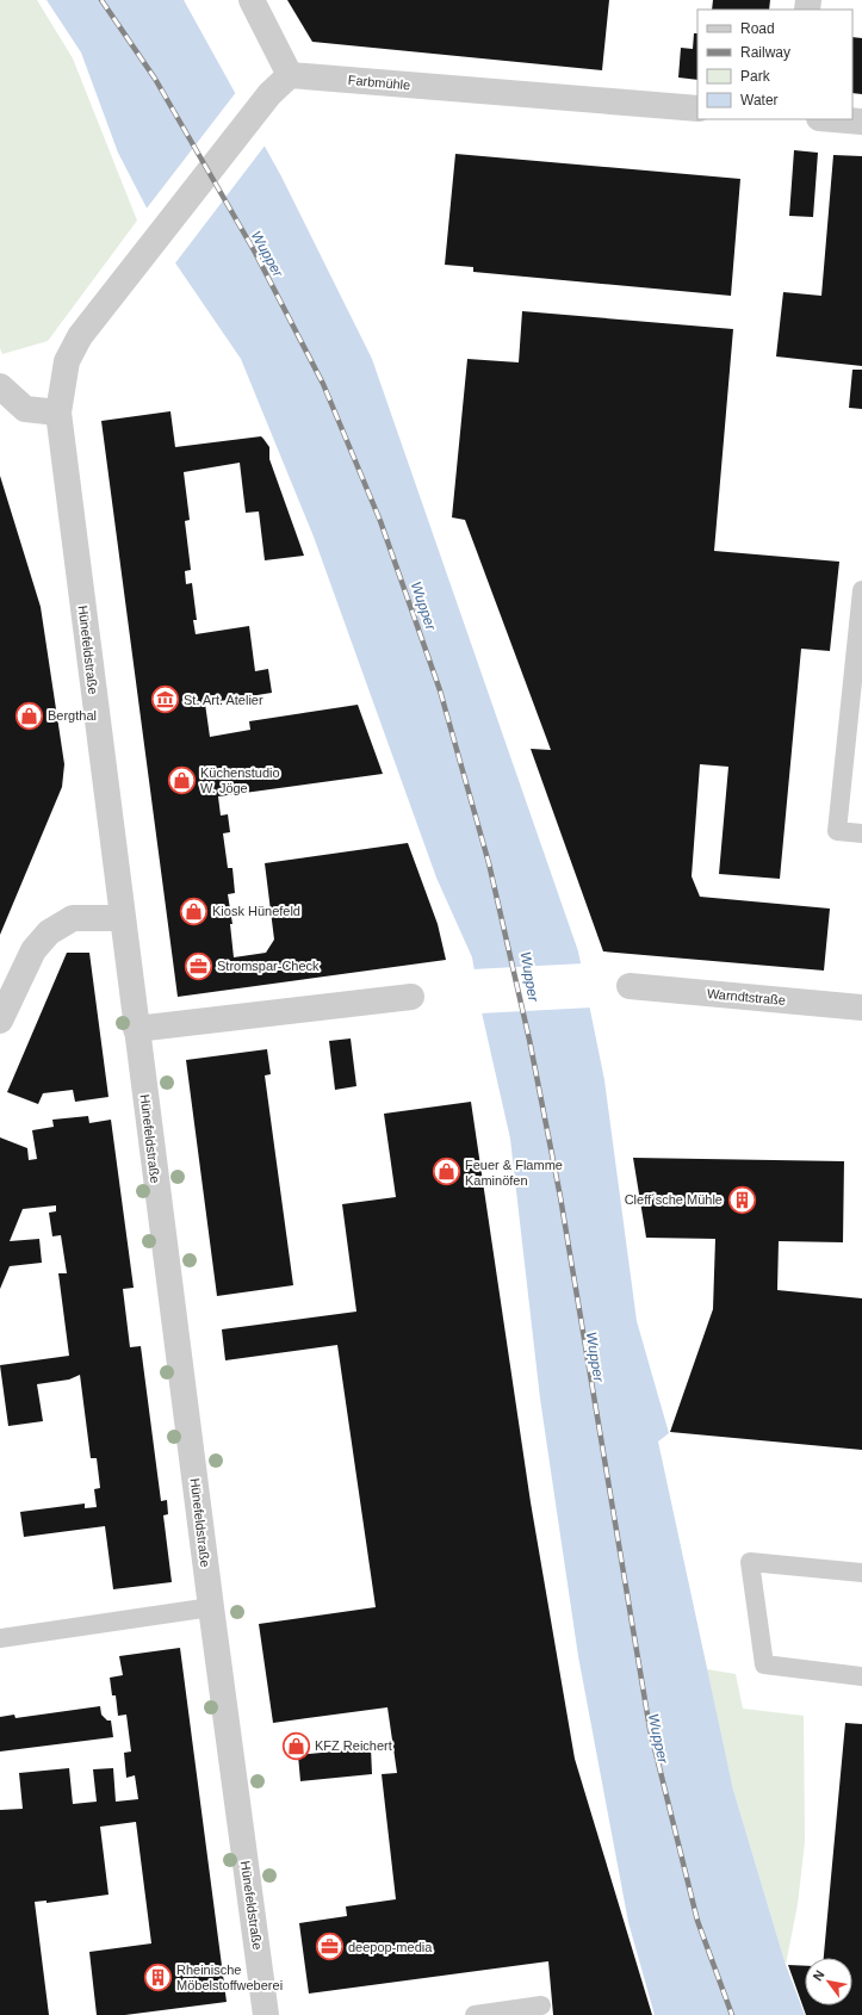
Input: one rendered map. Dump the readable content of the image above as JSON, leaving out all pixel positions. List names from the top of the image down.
{
  "streets": {
    "street": ["Farbmühle", "Hünefeldstraße", "Warndtstraße"]
  },
  "crossings": [
    ["Farbmühle", "Hünefeldstraße"]
  ],
  "water": ["Wupper"],
  "places": {
    "museum": ["St. Art. Atelier"],
    "shop": [
      "Bergthal",
      "Küchenstudio W. Jöge",
      "Kiosk Hünefeld",
      "Feuer & Flamme Kaminöfen",
      "KFZ Reichert"
    ],
    "office": ["Stromspar-Check", "deepop-media"],
    "building": ["Cleff´sche Mühle", "Rheinische Möbelstoffweberei"]
  },
  "legend": [
    "Road",
    "Railway",
    "Park",
    "Water"
  ],
  "north": "top left"
}
